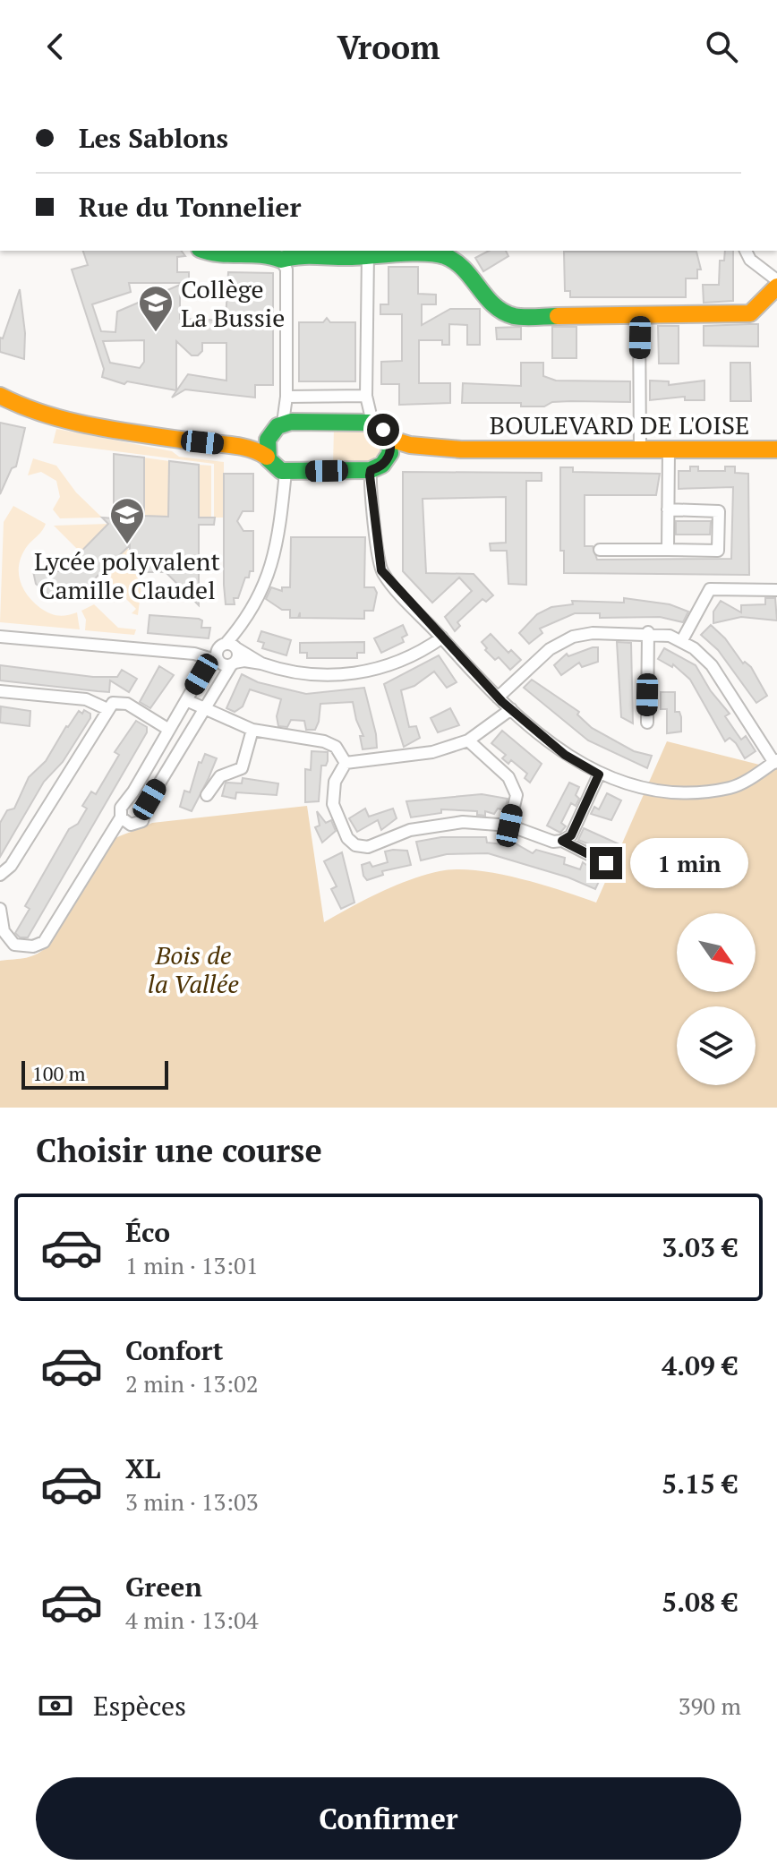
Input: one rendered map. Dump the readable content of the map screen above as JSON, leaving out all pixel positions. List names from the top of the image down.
{
  "streets": {
    "main road": ["BOULEVARD DE L'OISE"]
  },
  "parks": ["Bois de la Vallée"],
  "places": {
    "school or university": ["Collège La Bussie", "Lycée polyvalent Camille Claudel"]
  },
  "scale_bar": "100 m",
  "north": "bottom right",
  "page": {
    "header": "Vroom",
    "banner": ["Les Sablons", "Rue du Tonnelier"],
    "bubble": "1 min",
    "scale": "100 m",
    "heading": "Choisir une course",
    "list": [
      {
        "name": "Éco",
        "note": "1 min · 13:01",
        "value": "3.03 €"
      },
      {
        "name": "Confort",
        "note": "2 min · 13:02",
        "value": "4.09 €"
      },
      {
        "name": "XL",
        "note": "3 min · 13:03",
        "value": "5.15 €"
      },
      {
        "name": "Green",
        "note": "4 min · 13:04",
        "value": "5.08 €"
      }
    ],
    "pay": ["Espèces", "390 m"],
    "buttons": "Confirmer"
  }
}
